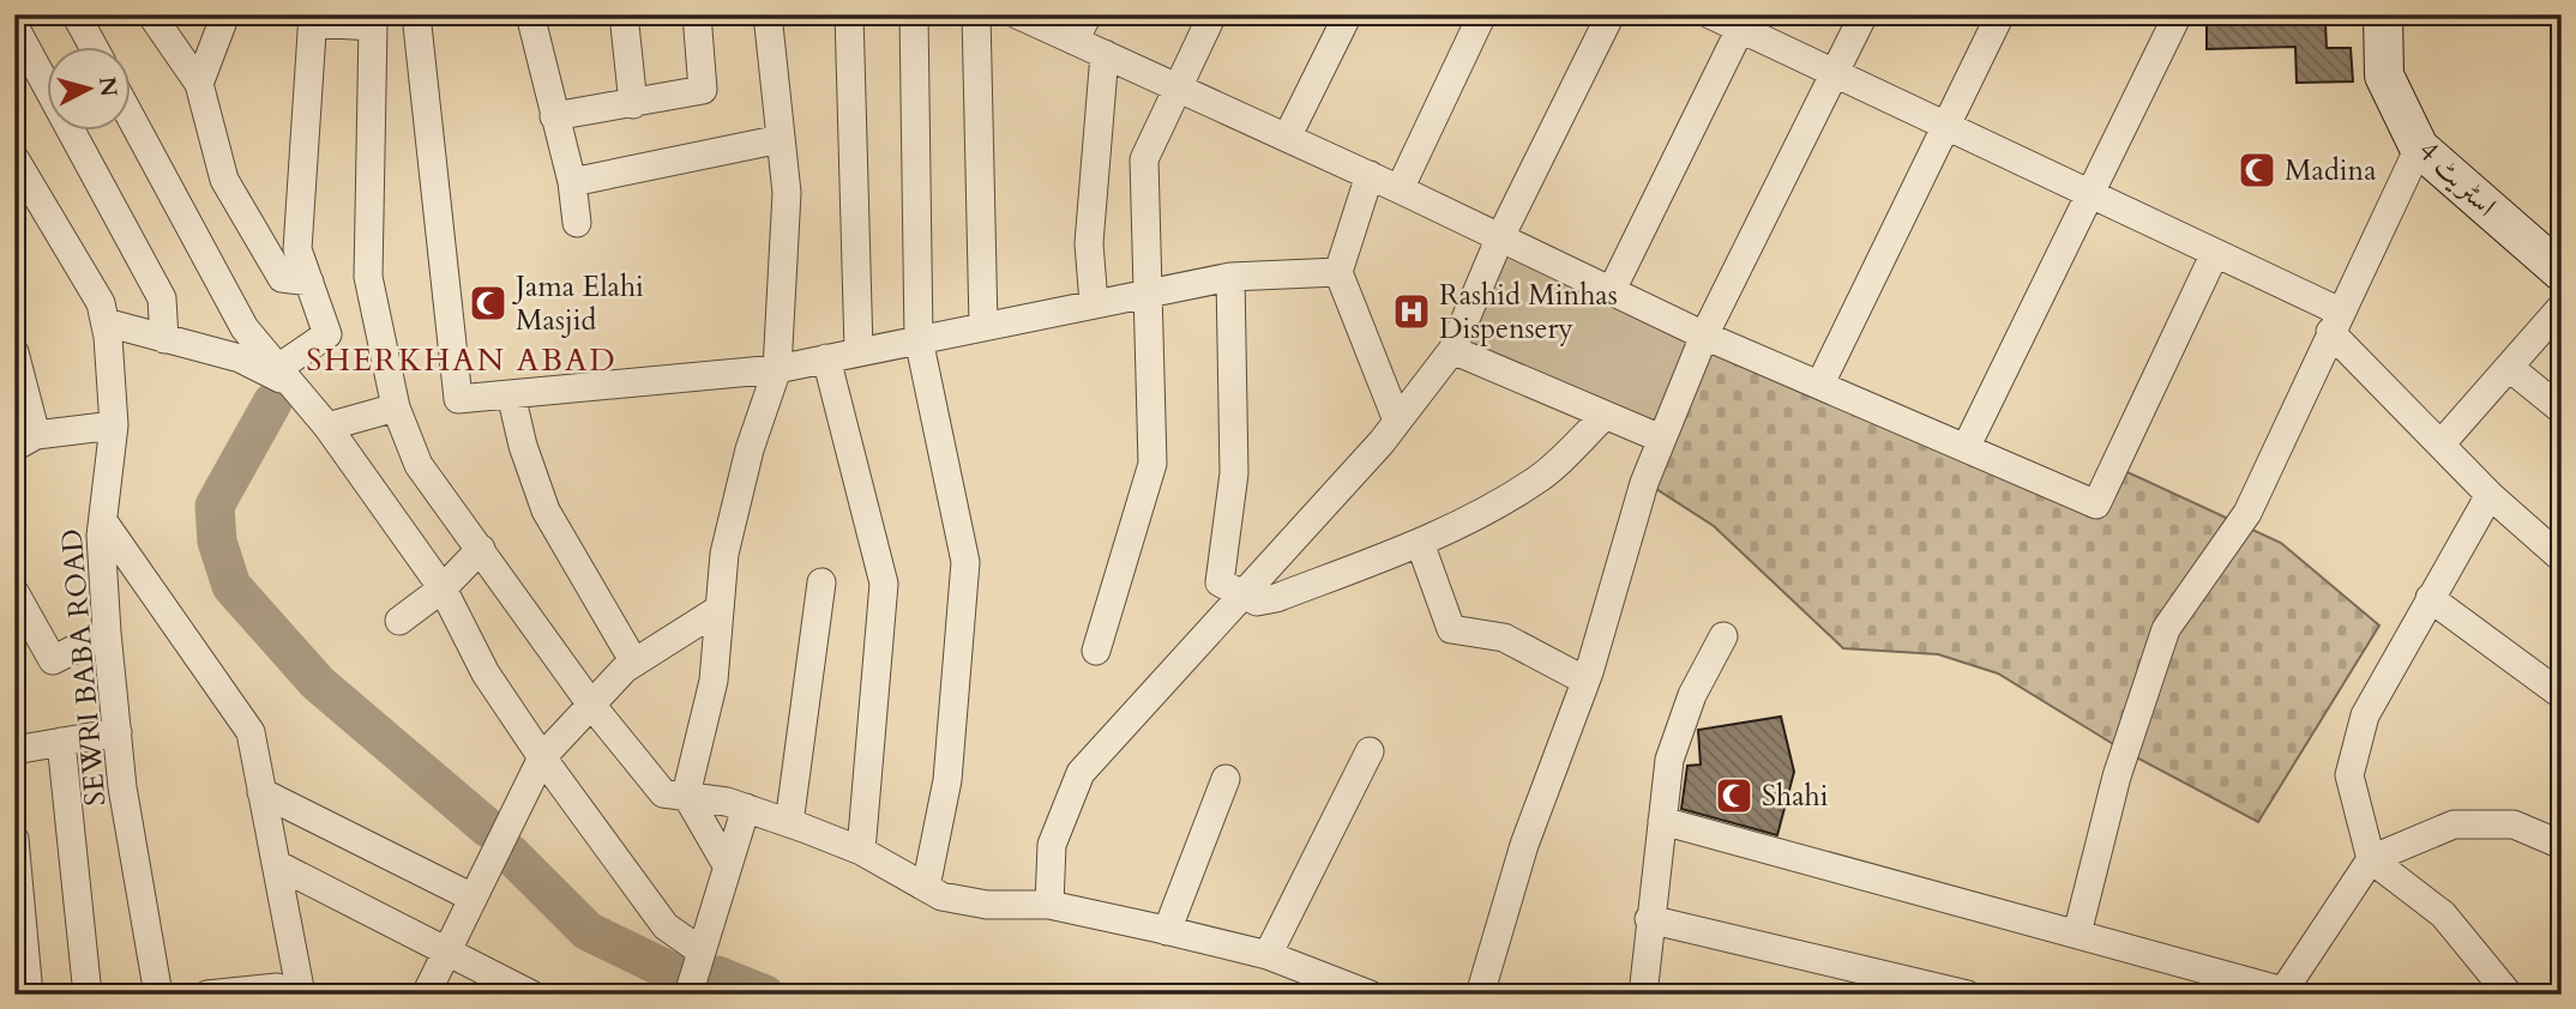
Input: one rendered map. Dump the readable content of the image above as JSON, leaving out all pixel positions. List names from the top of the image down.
{
  "streets": {
    "main road": ["اسٹریٹ 4"],
    "street": ["SEWRI BABA ROAD"]
  },
  "districts": ["SHERKHAN ABAD"],
  "places": {
    "mosque": ["Madina", "Jama Elahi Masjid", "Shahi"],
    "hospital": ["Rashid Minhas Dispensery"]
  },
  "north": "right"
}
